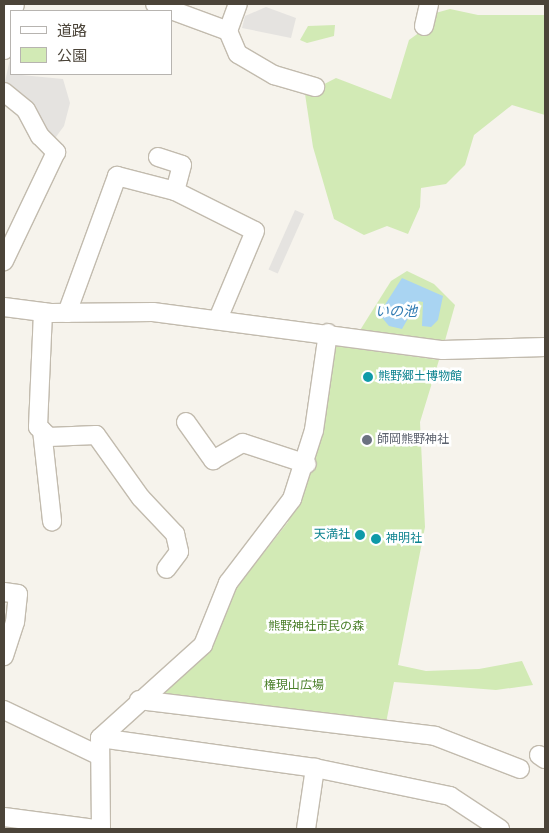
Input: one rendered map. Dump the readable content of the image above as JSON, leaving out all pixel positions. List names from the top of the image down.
{
  "water": ["いの池"],
  "parks": ["熊野神社市民の森", "権現山広場"],
  "places": [
    "熊野郷土博物館",
    "師岡熊野神社",
    "天満社",
    "神明社"
  ],
  "legend": ["道路", "公園"]
}
